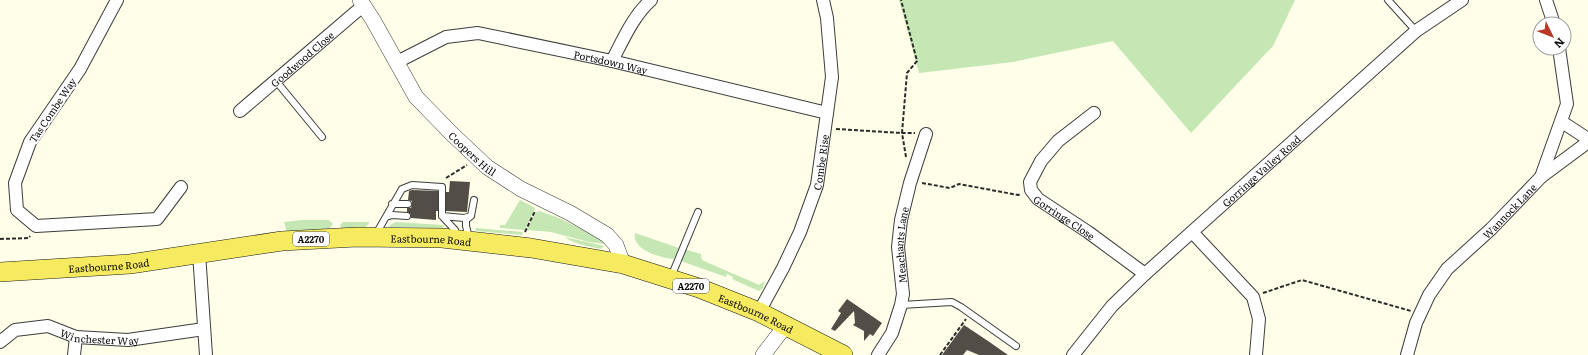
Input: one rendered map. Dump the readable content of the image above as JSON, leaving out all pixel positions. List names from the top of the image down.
{
  "streets": {
    "main road": ["A2270", "Eastbourne Road"],
    "street": [
      "Goodwood Close",
      "Portsdown Way",
      "Tas Combe Way",
      "Coopers Hill",
      "Combe Rise",
      "Gorringe Valley Road",
      "Wannock Lane",
      "Gorringe Close",
      "Meachants Lane",
      "Winchester Way"
    ]
  },
  "crossings": [
    ["Goodwood Close", "Coopers Hill"],
    ["Portsdown Way", "Coopers Hill"],
    ["Portsdown Way", "Combe Rise"],
    ["Coopers Hill", "Eastbourne Road"],
    ["Combe Rise", "Eastbourne Road"],
    ["Gorringe Valley Road", "Gorringe Close"]
  ],
  "north": "bottom right"
}
